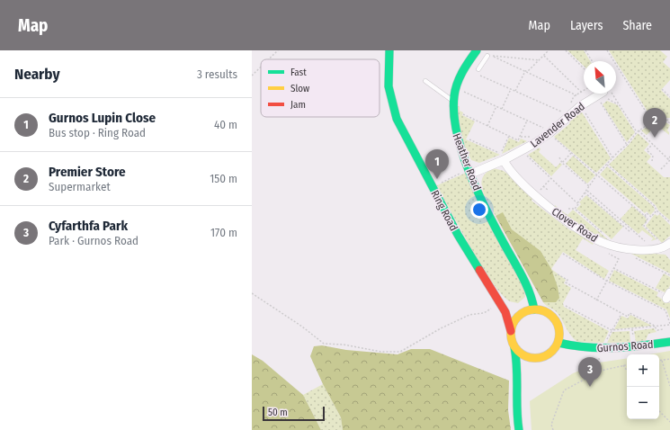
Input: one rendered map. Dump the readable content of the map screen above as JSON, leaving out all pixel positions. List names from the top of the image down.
{
  "streets": {
    "street": [
      "Lavender Road",
      "Heather Road",
      "Ring Road",
      "Clover Road",
      "Gurnos Road"
    ]
  },
  "crossings": [
    ["Lavender Road", "Heather Road"],
    ["Lavender Road", "Clover Road"],
    ["Heather Road", "Ring Road"],
    ["Heather Road", "Gurnos Road"],
    ["Ring Road", "Gurnos Road"]
  ],
  "legend": ["Fast", "Slow", "Jam"],
  "scale_bar": "50 m",
  "north": "top left",
  "page": {
    "header": "Map",
    "nav": ["Map", "Layers", "Share"],
    "heading": ["Nearby", "3 results"],
    "list": [
      {
        "mark": "1",
        "name": "Gurnos Lupin Close",
        "note": "Bus stop · Ring Road",
        "value": "40 m"
      },
      {
        "mark": "2",
        "name": "Premier Store",
        "note": "Supermarket",
        "value": "150 m"
      },
      {
        "mark": "3",
        "name": "Cyfarthfa Park",
        "note": "Park · Gurnos Road",
        "value": "170 m"
      }
    ],
    "pins": ["2", "1", "3"],
    "map_buttons": ["+", "−"],
    "scale": "50 m"
  }
}
